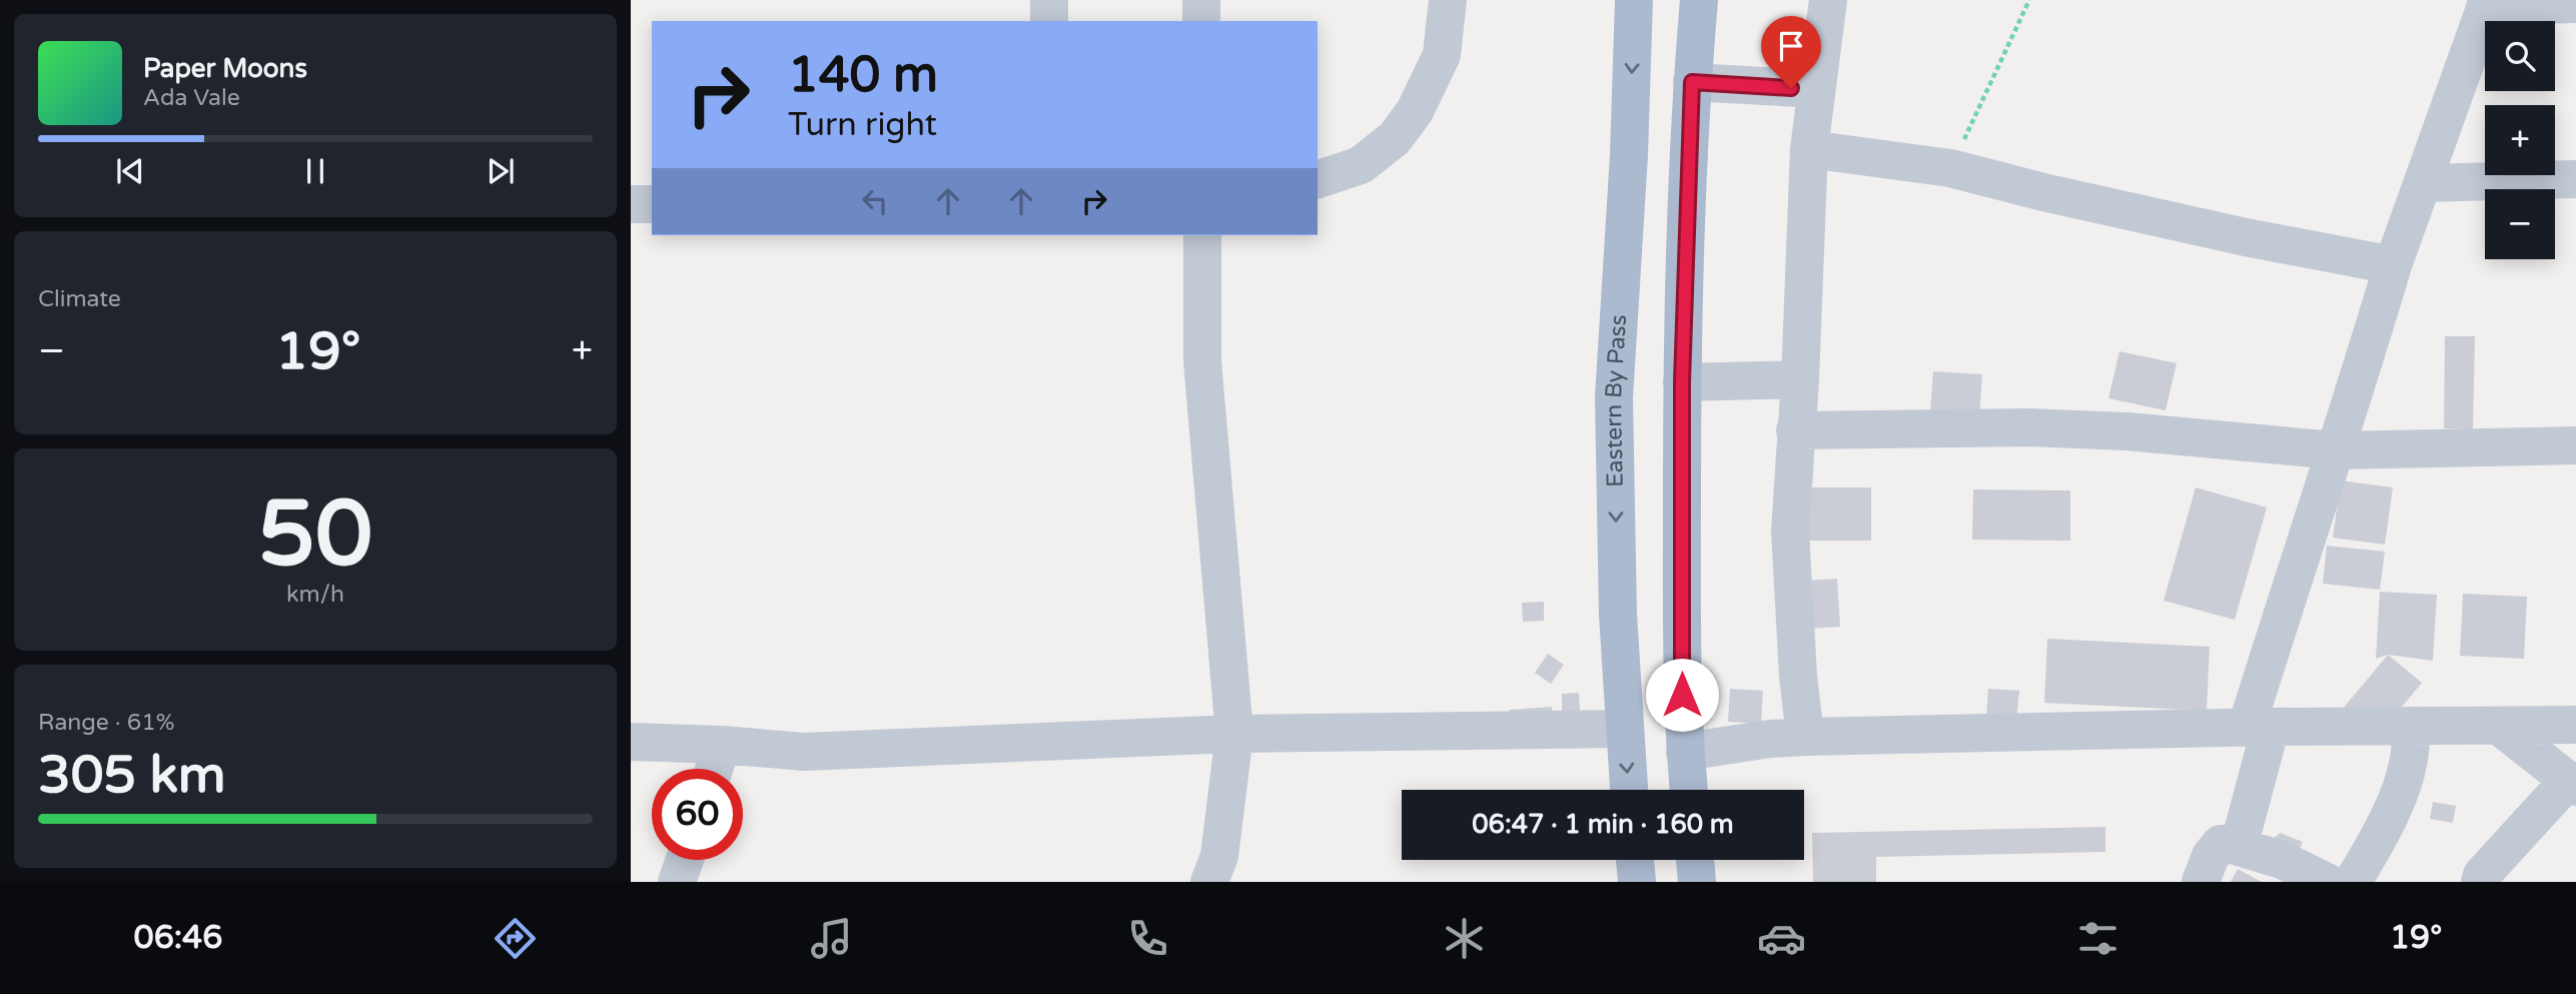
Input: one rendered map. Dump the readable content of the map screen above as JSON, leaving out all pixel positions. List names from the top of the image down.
{
  "streets": {
    "main road": ["Eastern By Pass"]
  },
  "page": {
    "map_buttons": ["+", "−"],
    "turn": ["140 m", "Turn right"],
    "song": ["Paper Moons", "Ada Vale"],
    "tile": [
      "Climate",
      ["50", "km/h"],
      ["Range · 61%", "305 km"]
    ],
    "heat": ["−", "19°", "+"],
    "limit": "60",
    "trip": "06:47 · 1 min · 160 m",
    "tabs": ["06:46", "19°"]
  }
}
